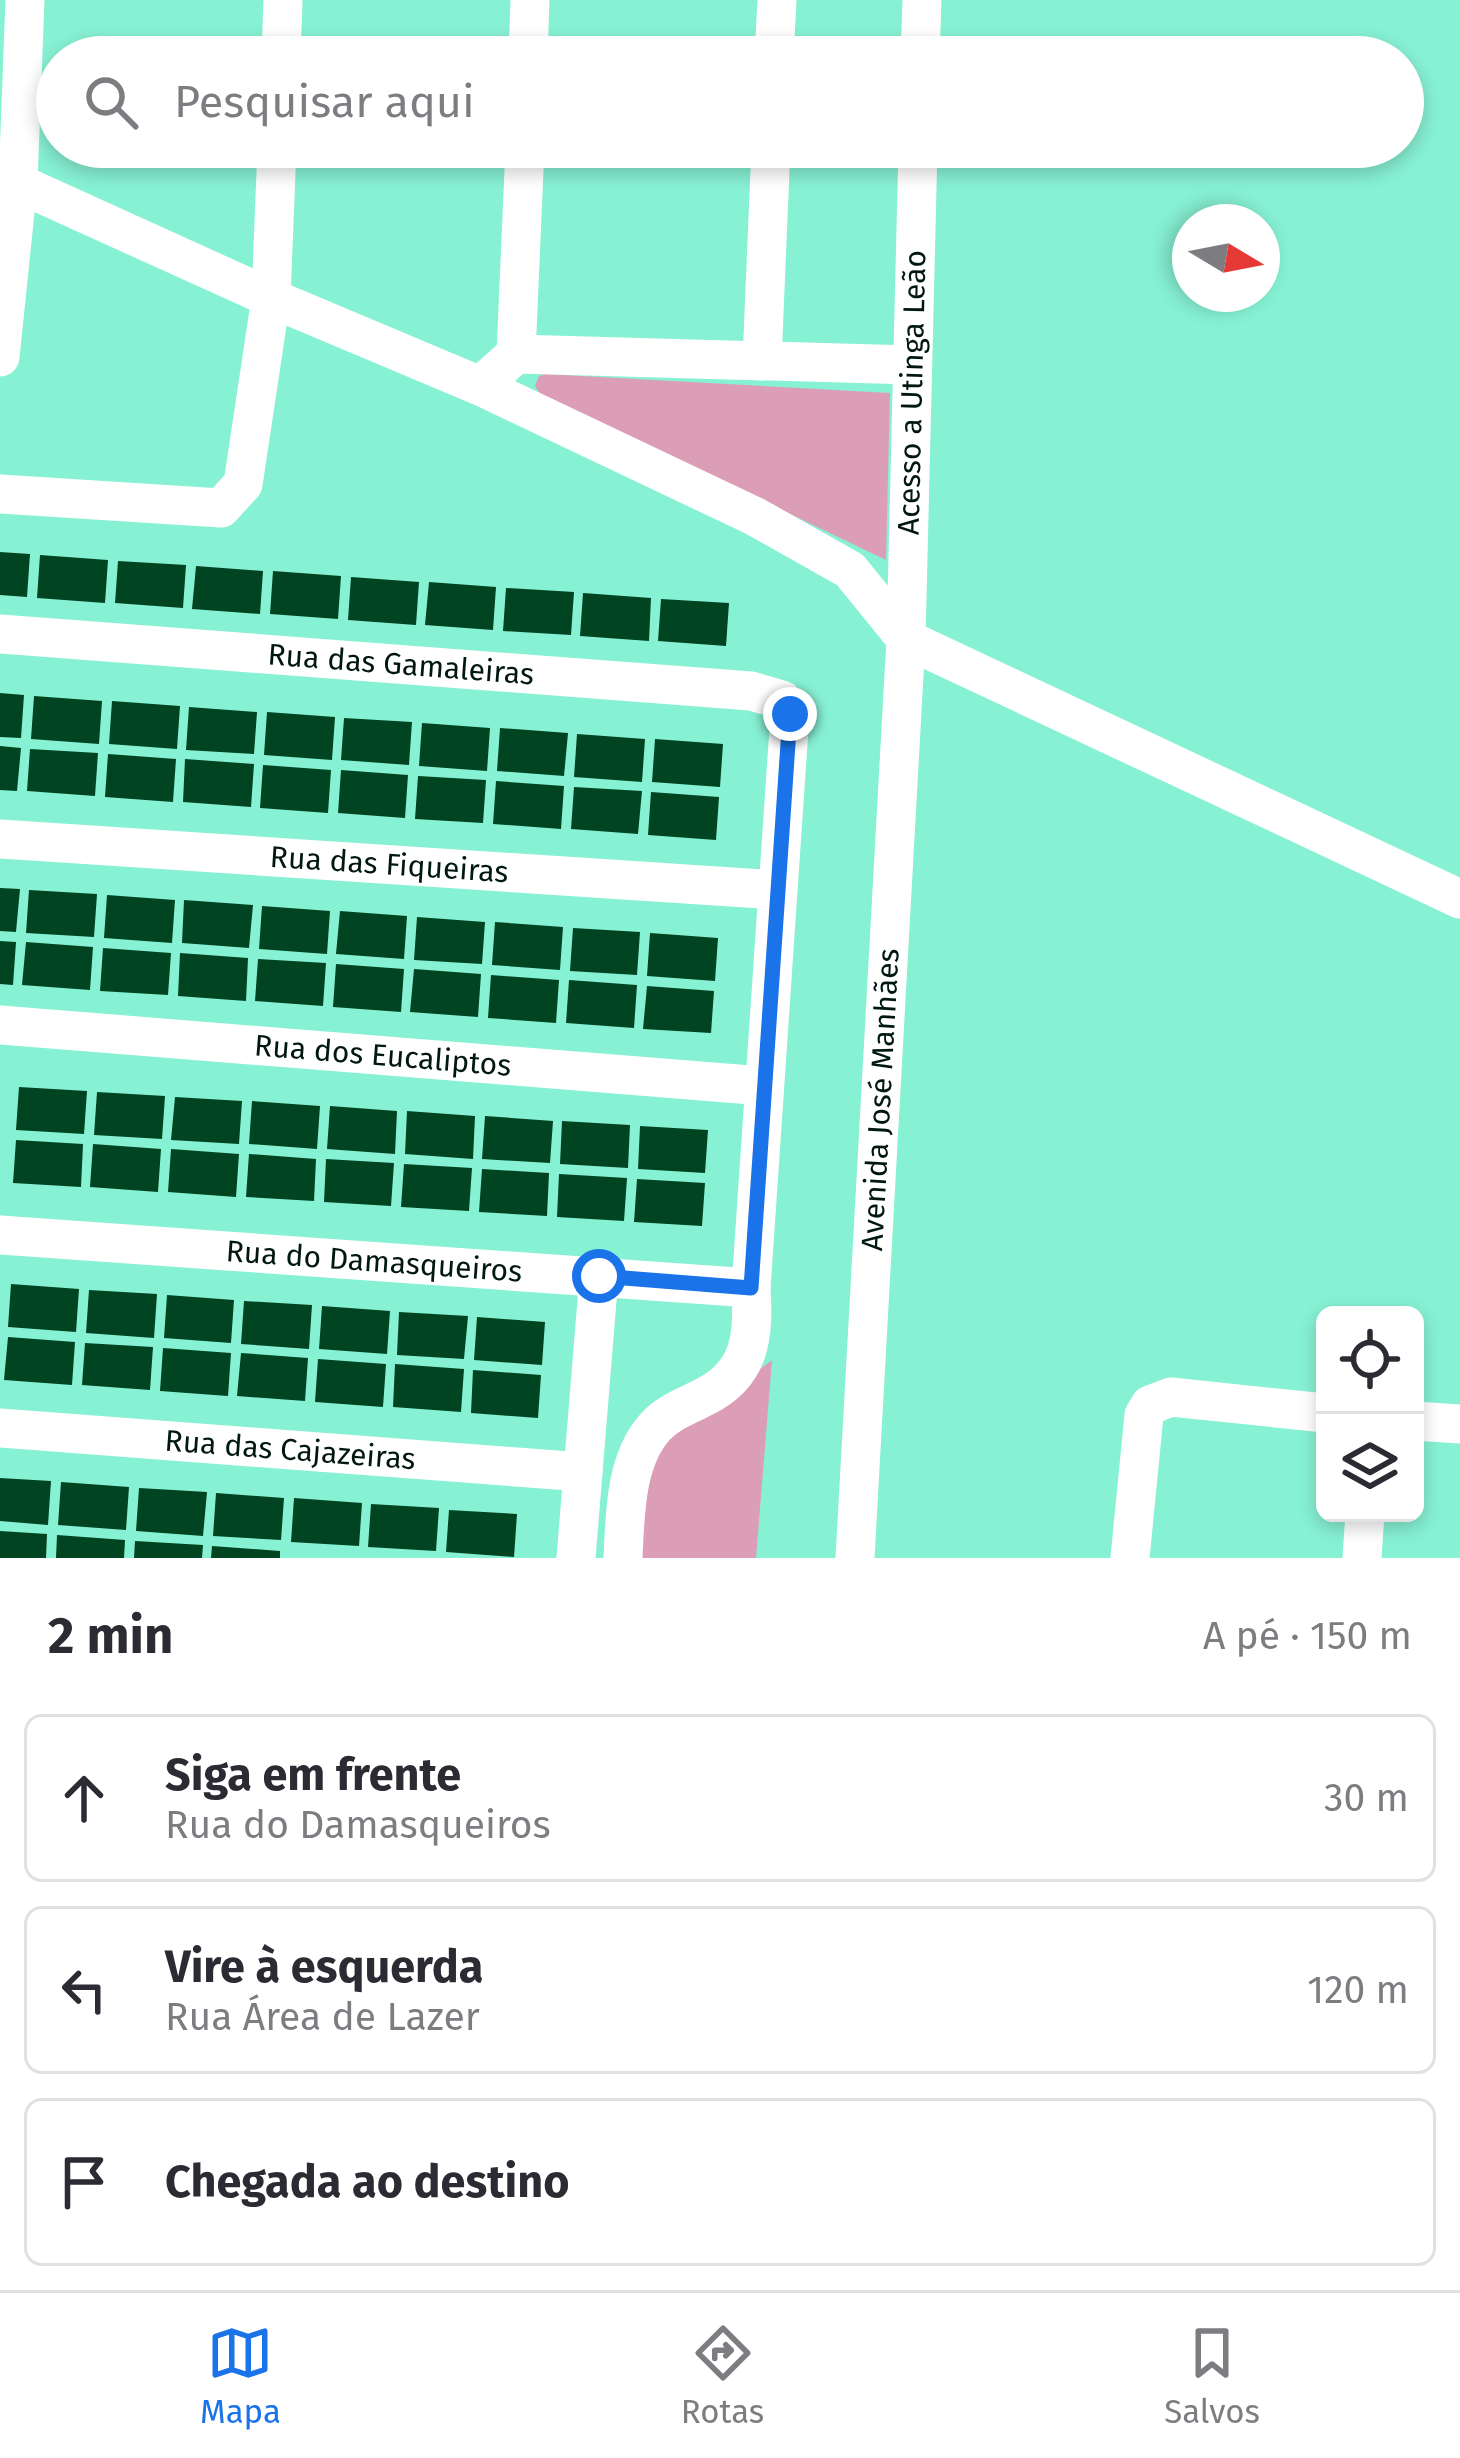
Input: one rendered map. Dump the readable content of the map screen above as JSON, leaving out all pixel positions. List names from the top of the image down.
{
  "streets": {
    "street": [
      "Acesso a Utinga Leão",
      "Rua das Gamaleiras",
      "Rua das Fiqueiras",
      "Rua dos Eucaliptos",
      "Avenida José Manhães",
      "Rua do Damasqueiros",
      "Rua das Cajazeiras"
    ]
  },
  "crossings": [
    ["Acesso a Utinga Leão", "Avenida José Manhães"],
    ["Rua das Gamaleiras", "Rua das Fiqueiras"]
  ],
  "north": "right",
  "page": {
    "search": "Pesquisar aqui",
    "heading": ["2 min", "A pé · 150 m"],
    "list": [
      ["Siga em frente", "Rua do Damasqueiros", "30 m"],
      ["Vire à esquerda", "Rua Área de Lazer", "120 m"],
      "Chegada ao destino"
    ],
    "nav": ["Mapa", "Rotas", "Salvos"]
  }
}
